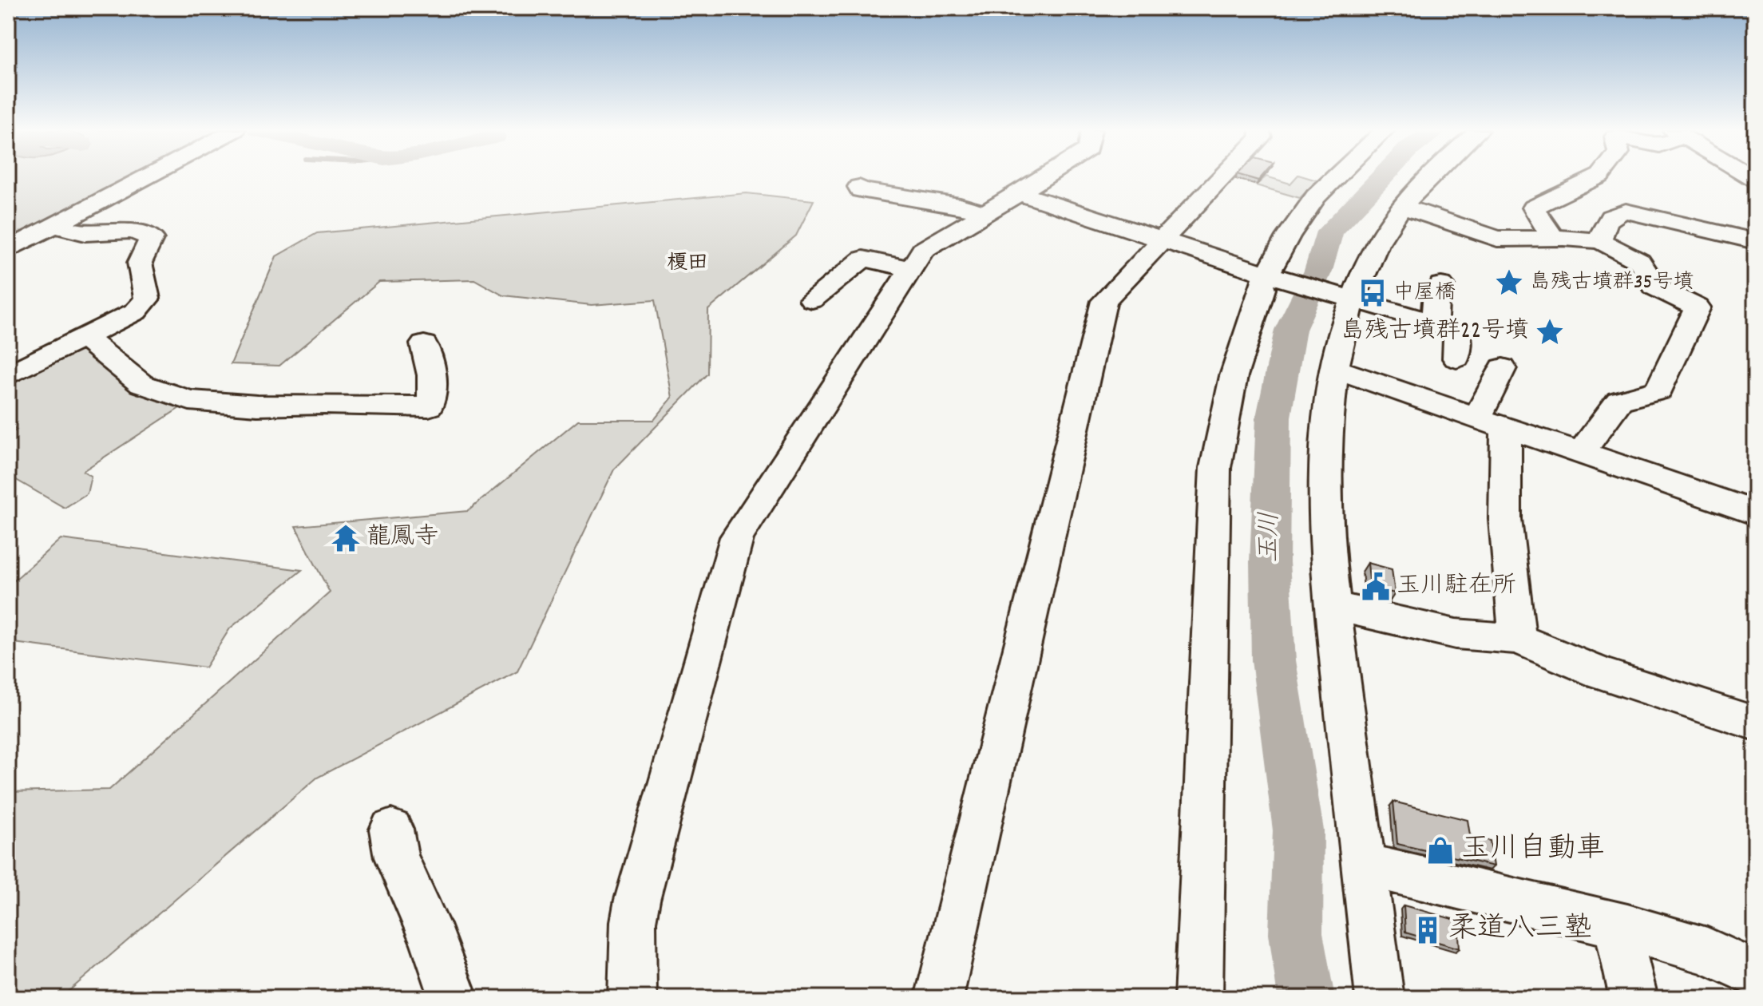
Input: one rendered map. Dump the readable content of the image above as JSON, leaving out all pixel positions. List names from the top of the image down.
{
  "districts": ["榎田"],
  "water": ["玉川"],
  "places": {
    "place": ["島残古墳群35号墳", "島残古墳群22号墳"],
    "bus stop": ["中屋橋"],
    "temple": ["龍鳳寺"],
    "public building": ["玉川駐在所"],
    "shop": ["玉川自動車"],
    "building": ["柔道八三塾"]
  }
}
